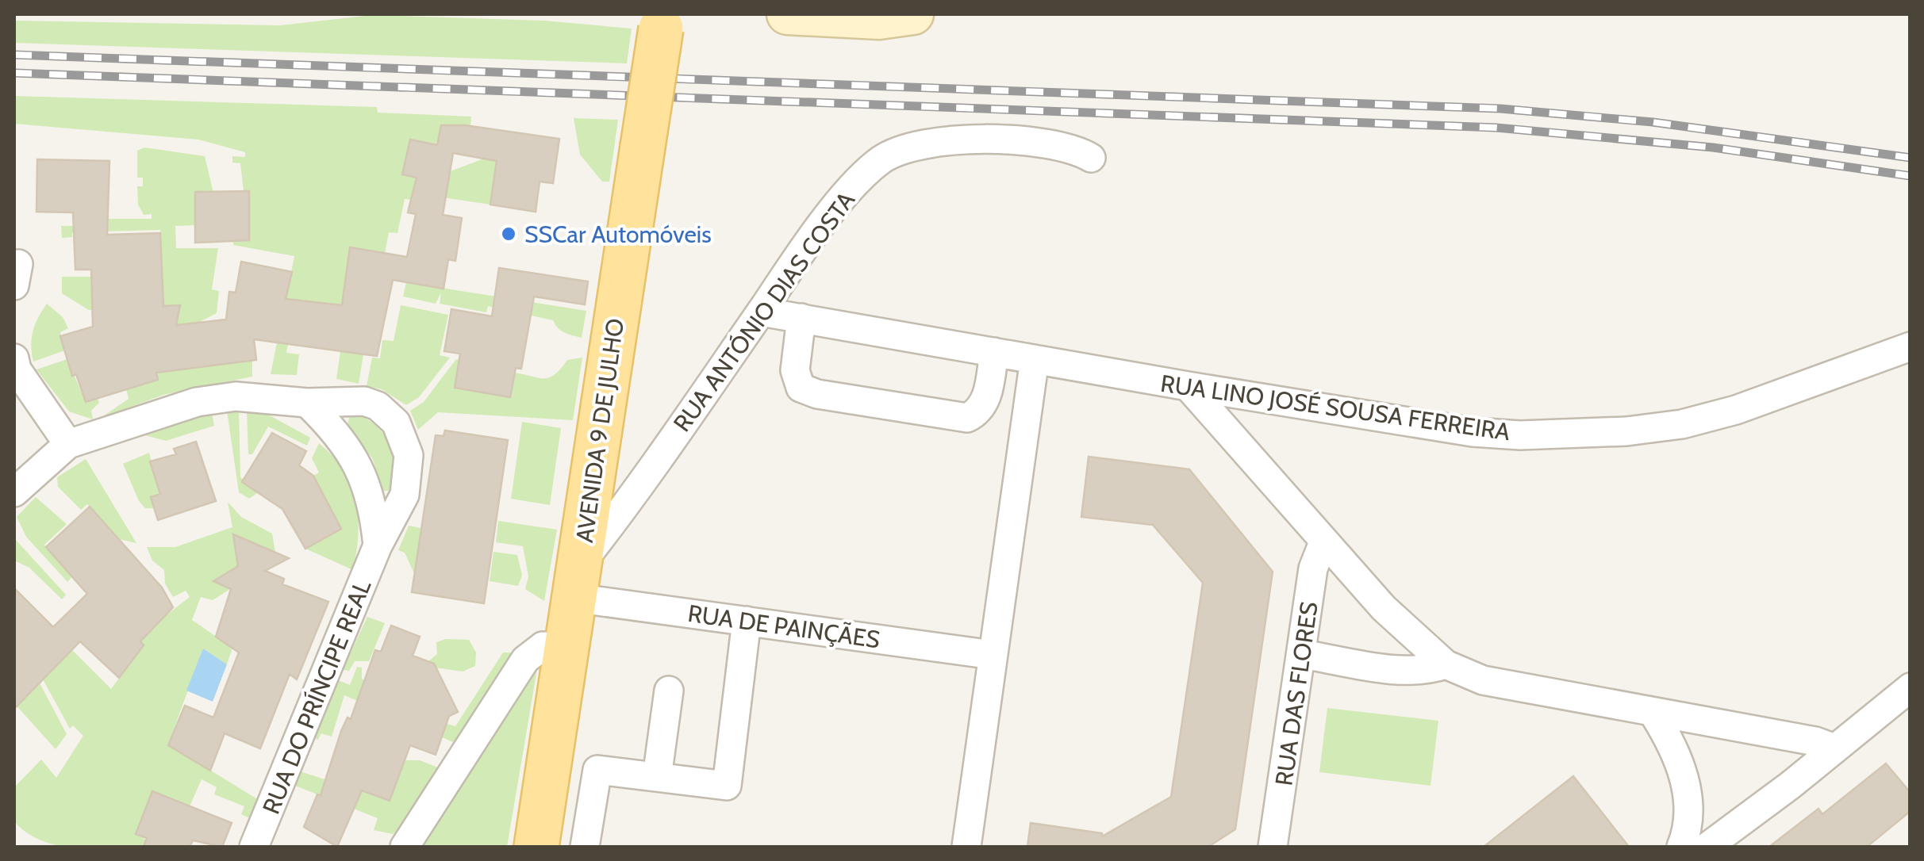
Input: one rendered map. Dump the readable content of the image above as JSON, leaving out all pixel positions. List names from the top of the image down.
{
  "streets": {
    "main road": ["AVENIDA 9 DE JULHO"],
    "street": [
      "RUA ANTÓNIO DIAS COSTA",
      "RUA LINO JOSÉ SOUSA FERREIRA",
      "RUA DE PAINÇÃES",
      "RUA DAS FLORES",
      "RUA DO PRÍNCIPE REAL"
    ]
  },
  "crossings": [
    ["RUA ANTÓNIO DIAS COSTA", "RUA LINO JOSÉ SOUSA FERREIRA"],
    ["RUA ANTÓNIO DIAS COSTA", "AVENIDA 9 DE JULHO"],
    ["RUA ANTÓNIO DIAS COSTA", "RUA DE PAINÇÃES"],
    ["AVENIDA 9 DE JULHO", "RUA DE PAINÇÃES"]
  ],
  "places": ["SSCar Automóveis"]
}
